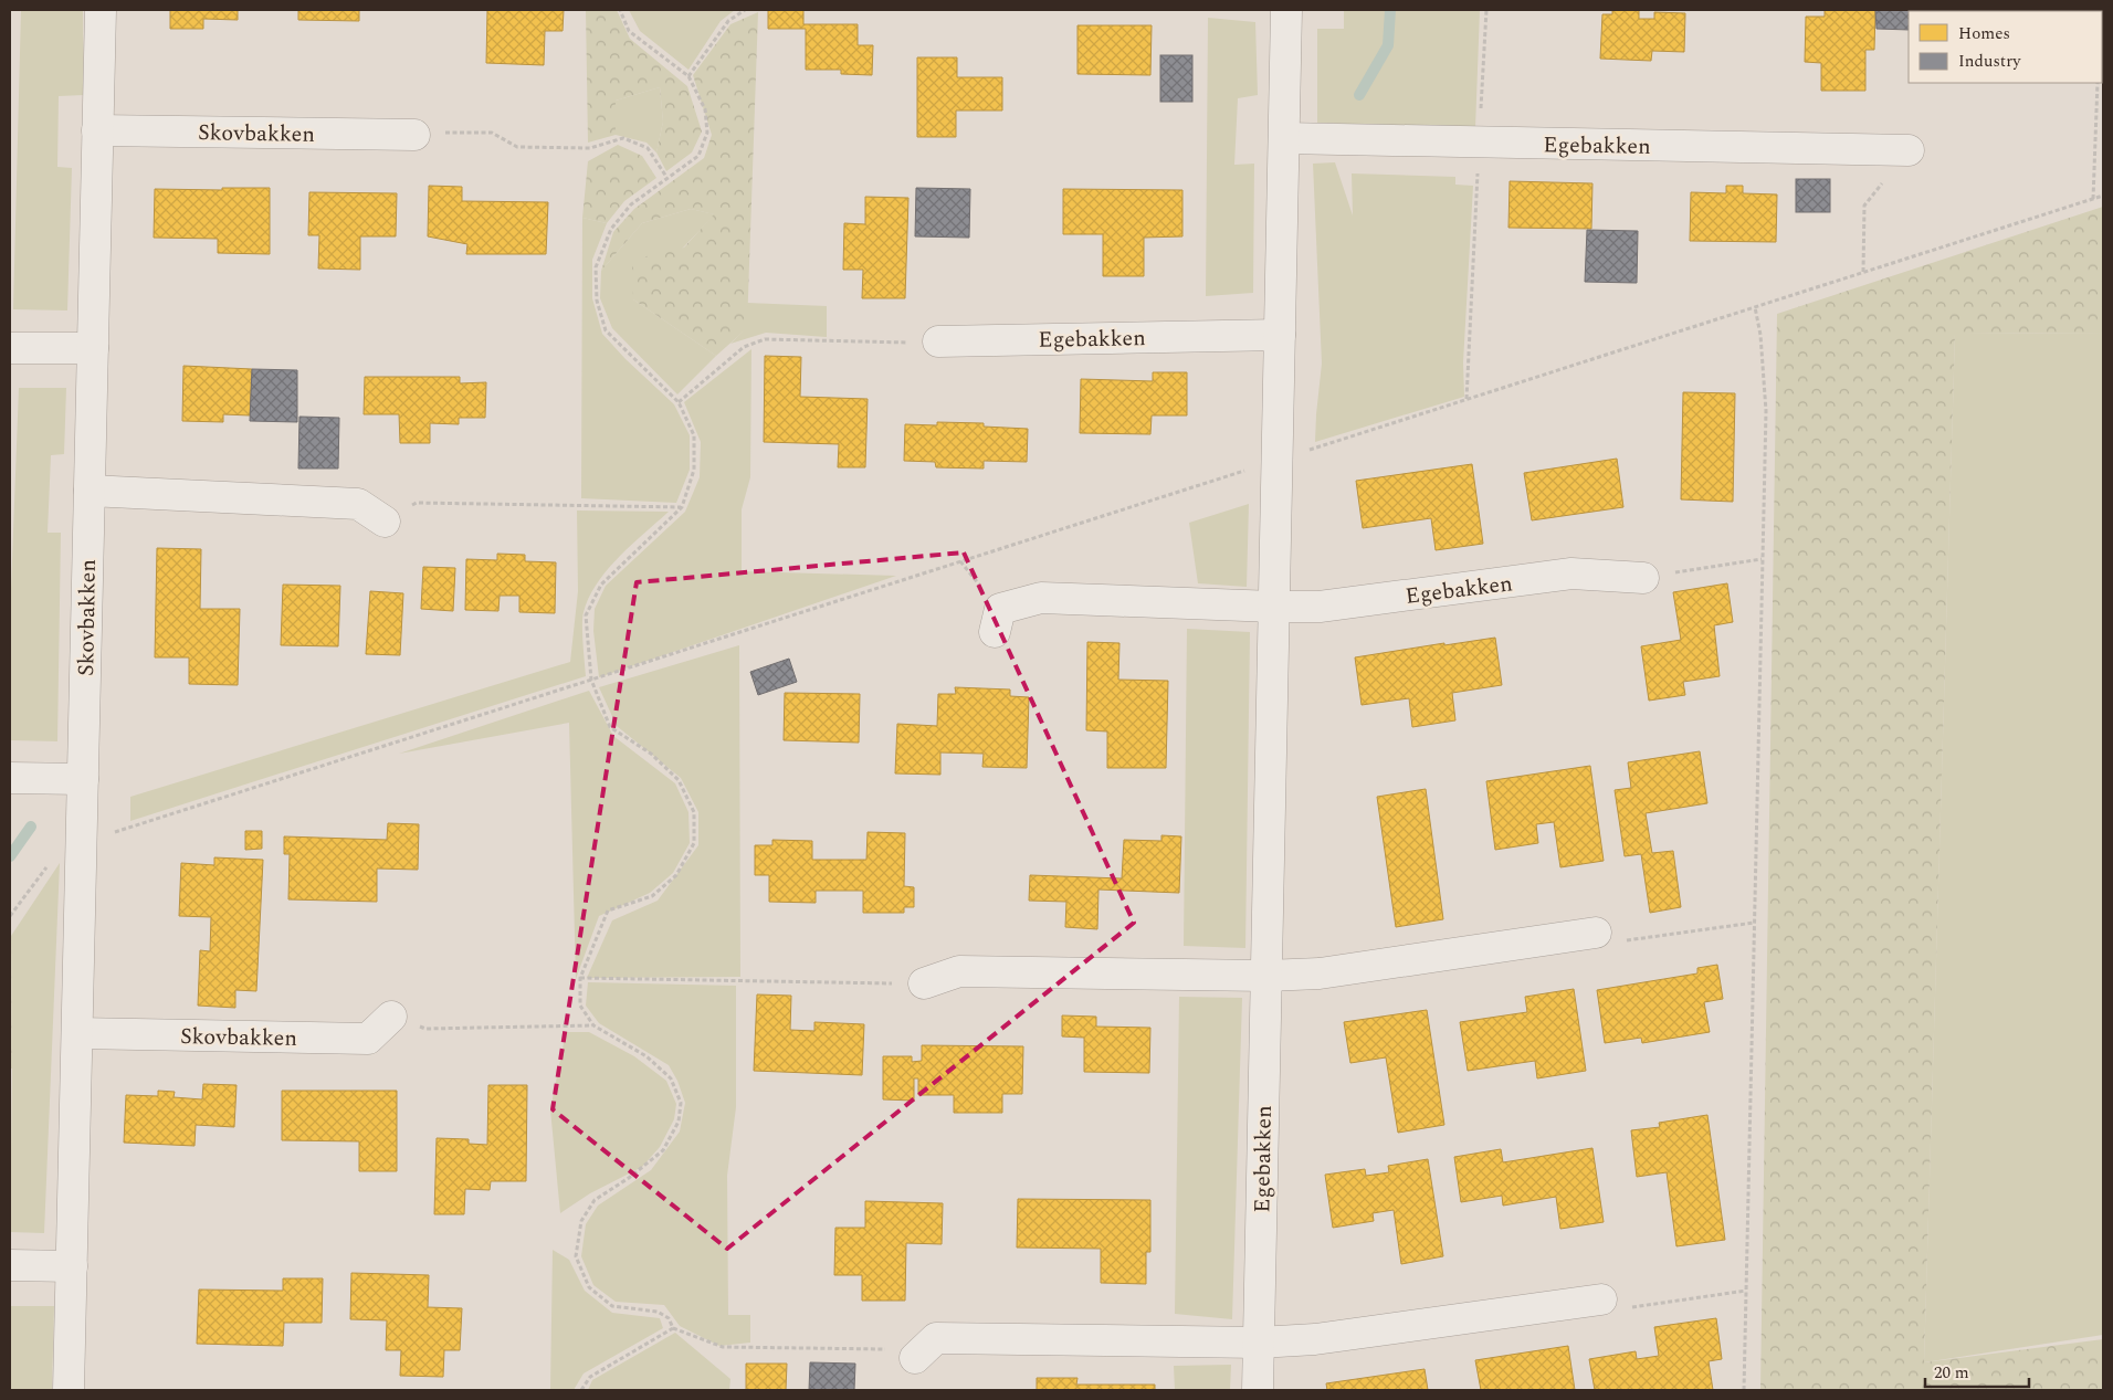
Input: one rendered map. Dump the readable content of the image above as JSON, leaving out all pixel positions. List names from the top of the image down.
{
  "streets": {
    "street": ["Skovbakken", "Egebakken"]
  },
  "legend": ["Homes", "Industry"],
  "scale_bar": "20 m"
}
